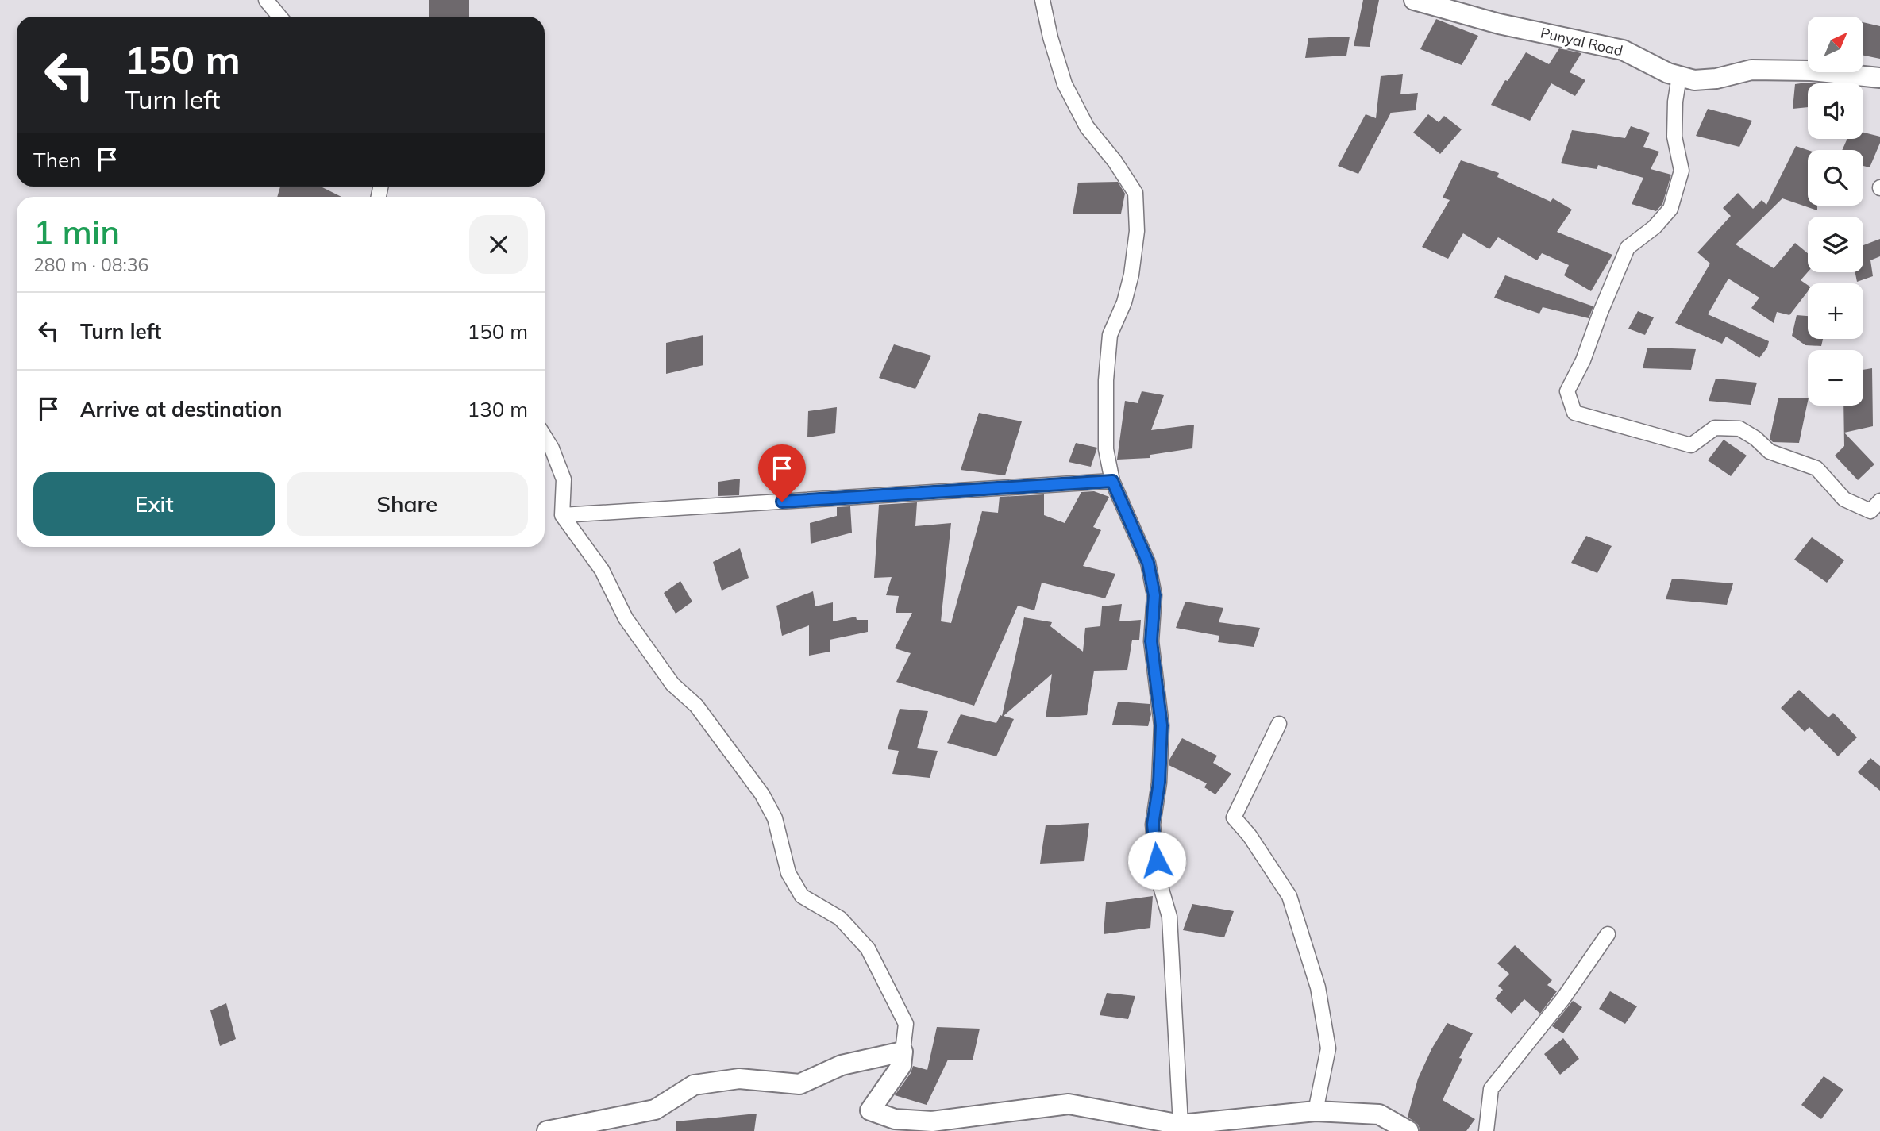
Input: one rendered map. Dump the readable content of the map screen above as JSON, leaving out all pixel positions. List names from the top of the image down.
{
  "streets": {
    "street": ["Punyal Road"]
  },
  "north": "top right",
  "page": {
    "map_buttons": ["+", "−"],
    "turn": ["150 m", "Turn left"],
    "then": "Then",
    "heading": ["1 min", "280 m · 08:36"],
    "list": [
      {
        "name": "Turn left",
        "value": "150 m"
      },
      {
        "name": "Arrive at destination",
        "value": "130 m"
      }
    ],
    "buttons": ["Exit", "Share"]
  }
}
